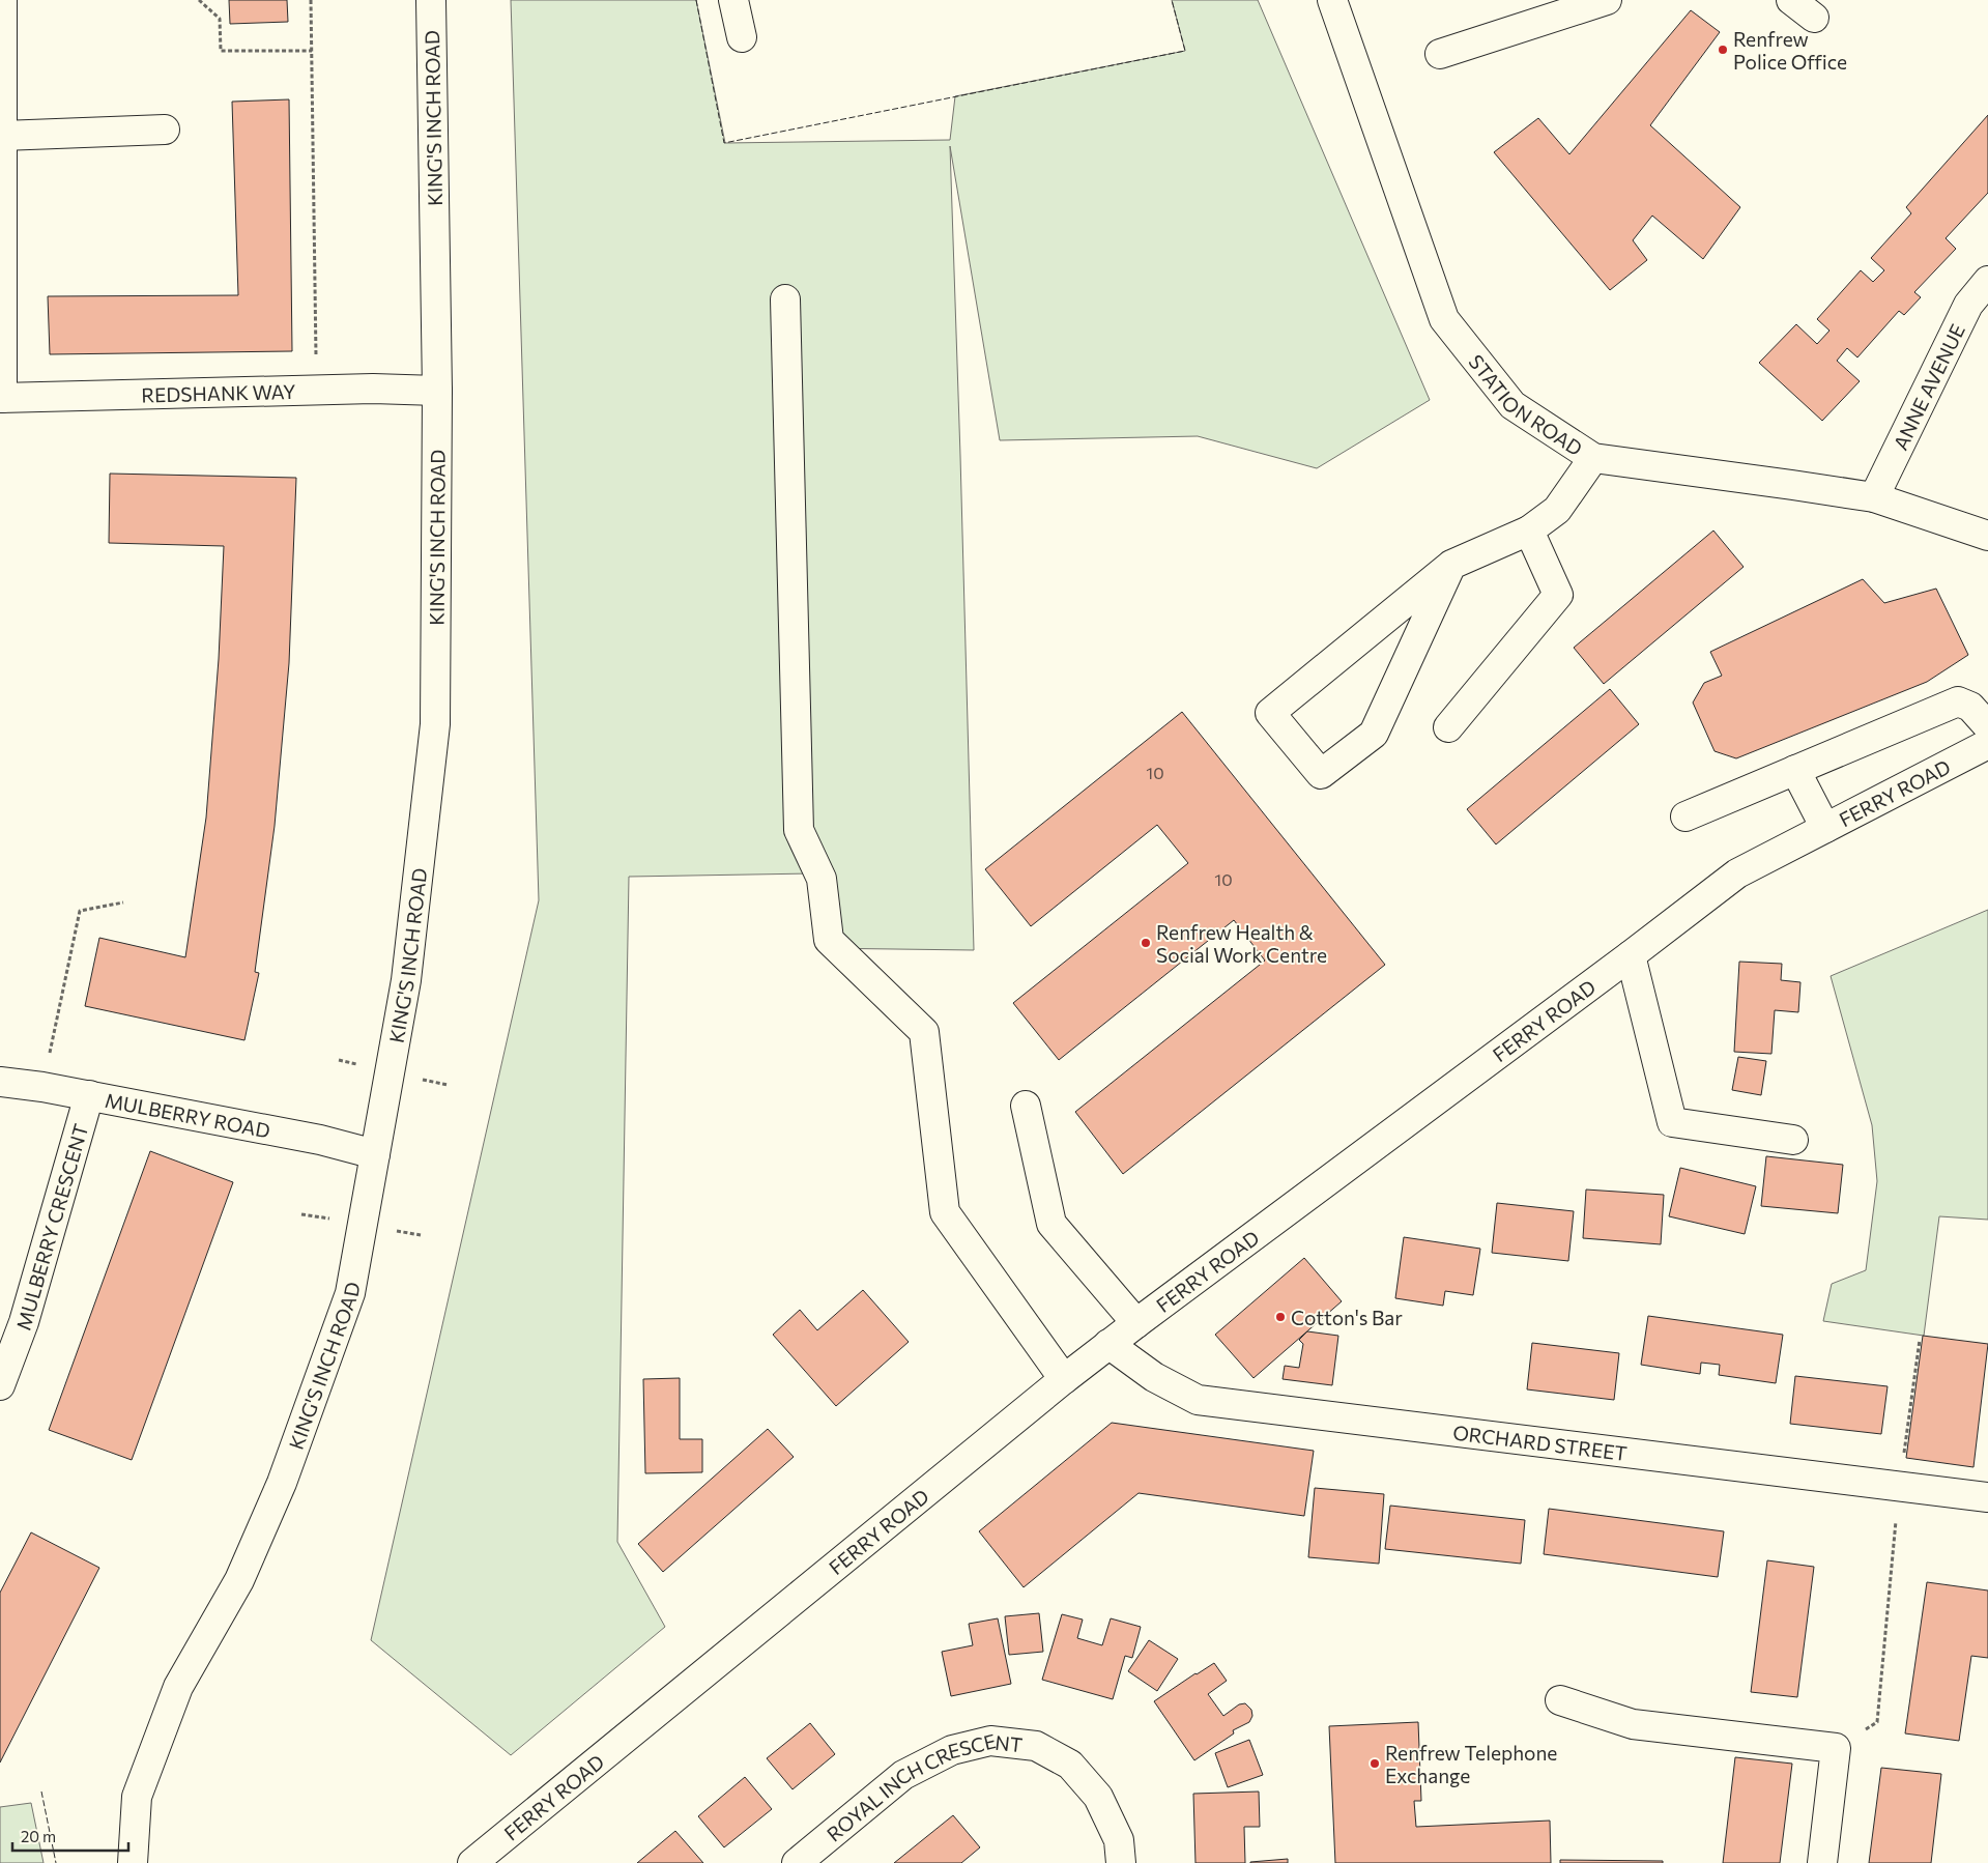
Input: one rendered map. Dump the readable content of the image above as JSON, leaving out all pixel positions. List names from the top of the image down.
{
  "streets": {
    "street": [
      "KING'S INCH ROAD",
      "ANNE AVENUE",
      "REDSHANK WAY",
      "STATION ROAD",
      "FERRY ROAD",
      "MULBERRY ROAD",
      "MULBERRY CRESCENT",
      "ORCHARD STREET",
      "ROYAL INCH CRESCENT"
    ]
  },
  "crossings": [
    ["KING'S INCH ROAD", "REDSHANK WAY"],
    ["KING'S INCH ROAD", "MULBERRY ROAD"],
    ["ANNE AVENUE", "STATION ROAD"],
    ["FERRY ROAD", "ORCHARD STREET"],
    ["MULBERRY ROAD", "MULBERRY CRESCENT"]
  ],
  "places": [
    "Renfrew Police Office",
    "Renfrew Health & Social Work Centre",
    "Cotton's Bar",
    "Renfrew Telephone Exchange"
  ],
  "house_numbers": ["10", "10"],
  "scale_bar": "20 m"
}
